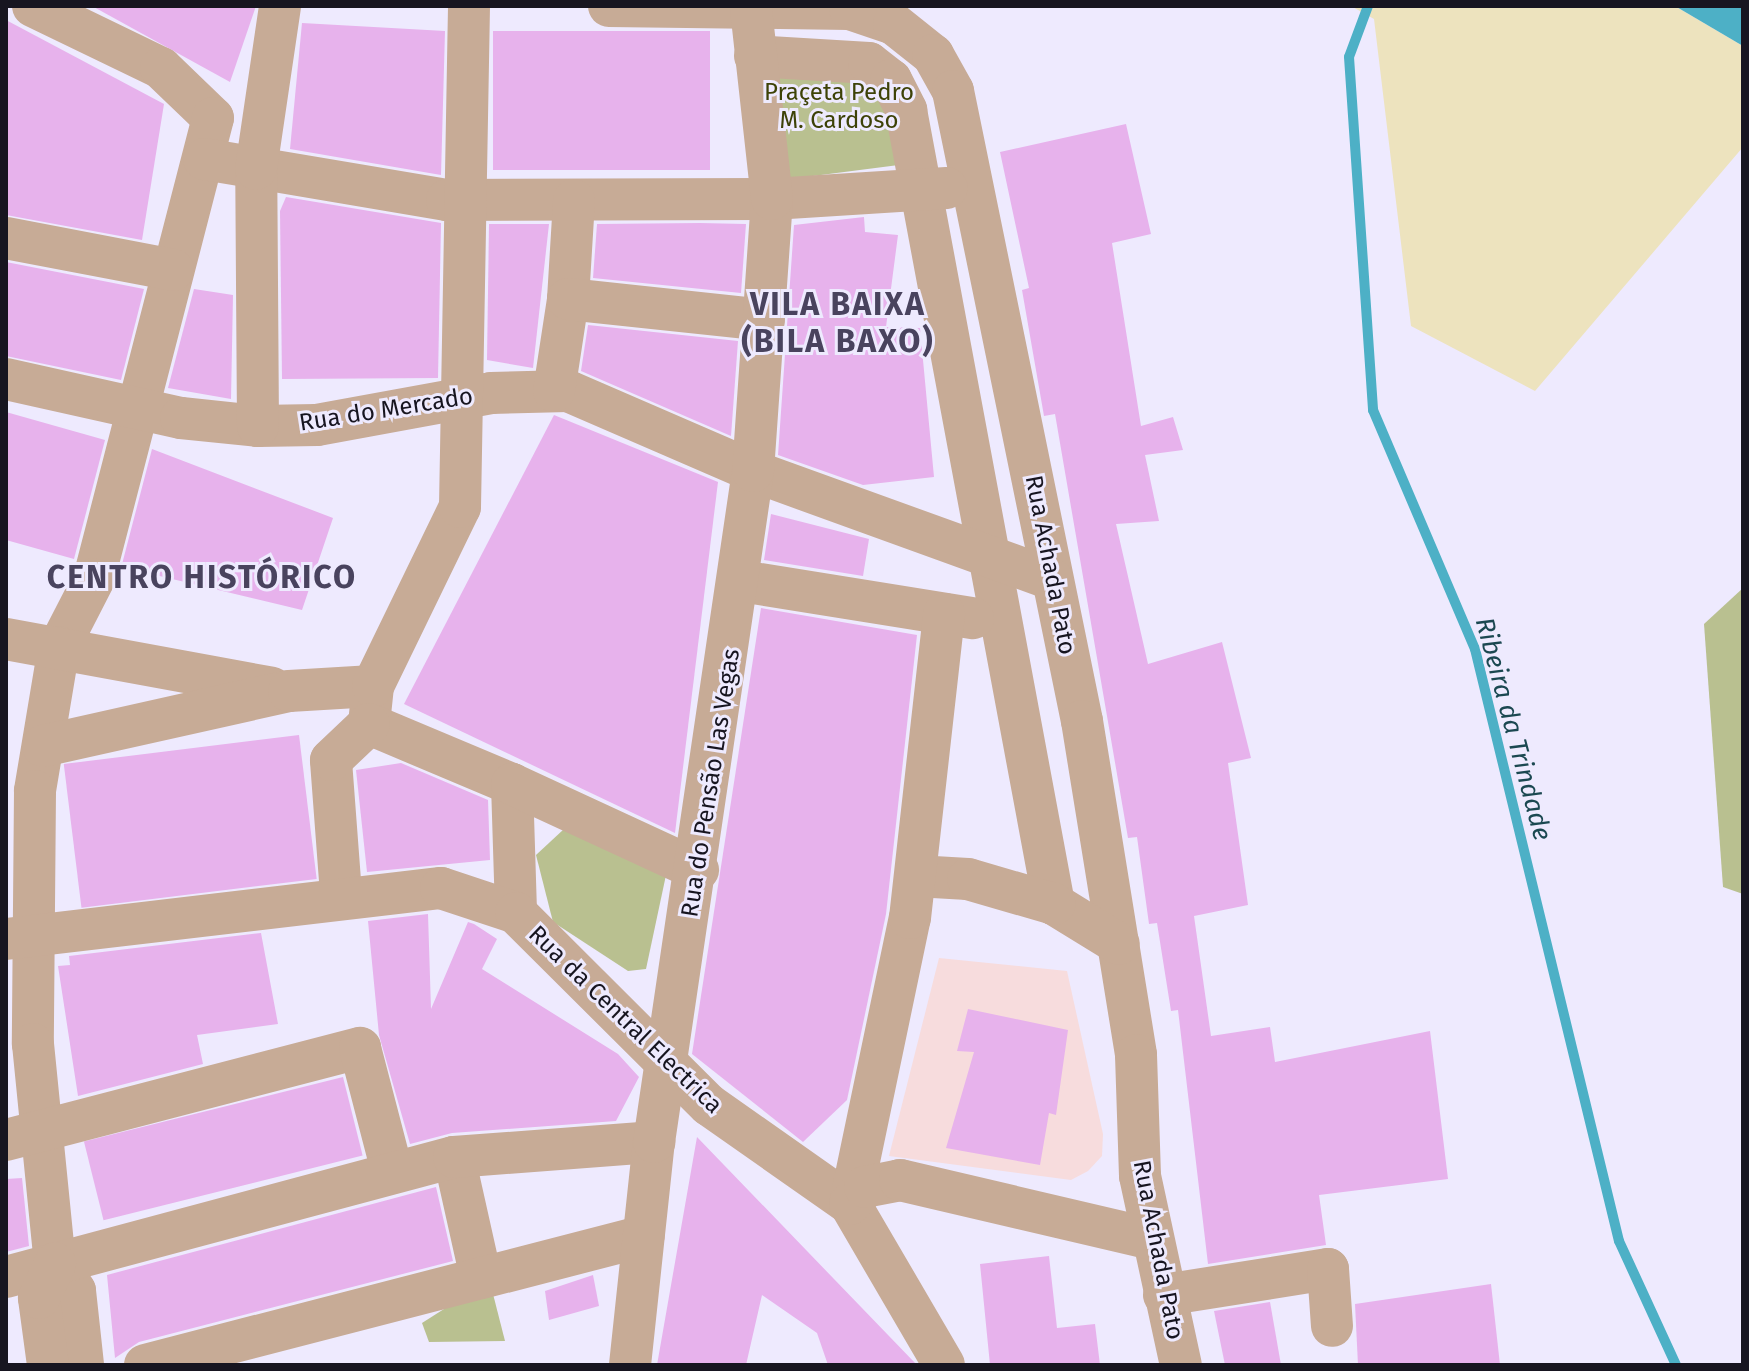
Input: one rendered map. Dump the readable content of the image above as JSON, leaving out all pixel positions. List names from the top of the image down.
{
  "streets": {
    "street": [
      "Rua do Mercado",
      "Rua Achada Pato",
      "Rua do Pensão Las Vegas",
      "Rua da Central Electrica"
    ]
  },
  "crossings": [
    ["Rua do Mercado", "Rua Achada Pato"],
    ["Rua do Mercado", "Rua do Pensão Las Vegas"],
    ["Rua Achada Pato", "Rua do Pensão Las Vegas"],
    ["Rua do Pensão Las Vegas", "Rua da Central Electrica"]
  ],
  "districts": ["VILA BAIXA (BILA BAXO)", "CENTRO HISTÓRICO"],
  "water": ["Ribeira da Trindade"],
  "parks": ["Praçeta Pedro M. Cardoso"]
}
